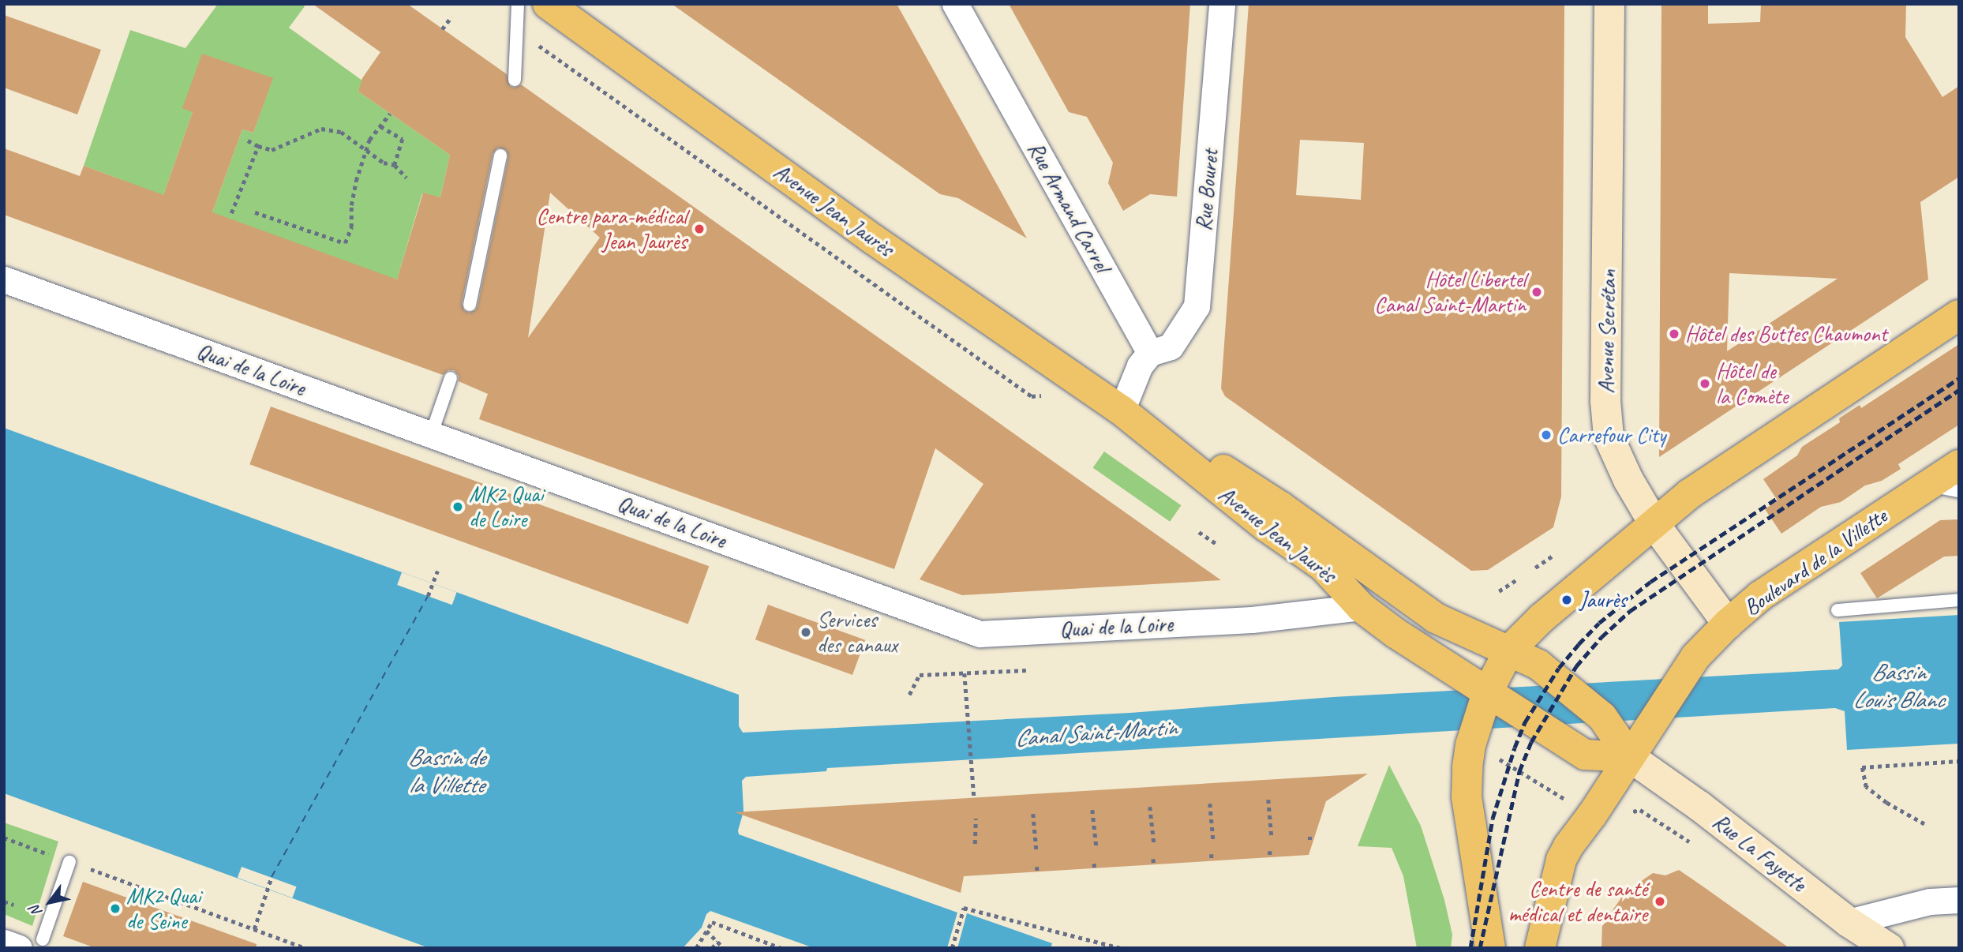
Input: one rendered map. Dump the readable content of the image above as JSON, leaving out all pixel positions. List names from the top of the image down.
{
  "streets": {
    "main road": [
      "Avenue Jean Jaurès",
      "Avenue Secrétan",
      "Boulevard de la Villette",
      "Rue La Fayette"
    ],
    "street": ["Rue Bouret", "Rue Armand Carrel", "Quai de la Loire"]
  },
  "crossings": [
    ["Rue Bouret", "Rue Armand Carrel"],
    ["Avenue Jean Jaurès", "Quai de la Loire"],
    ["Avenue Jean Jaurès", "Boulevard de la Villette"],
    ["Avenue Jean Jaurès", "Rue La Fayette"],
    ["Avenue Secrétan", "Boulevard de la Villette"],
    ["Boulevard de la Villette", "Rue La Fayette"]
  ],
  "water": ["Bassin Louis Blanc", "Canal Saint-Martin", "Bassin de la Villette"],
  "places": [
    "Centre para-médical Jean Jaurès",
    "Hôtel Libertel Canal Saint-Martin",
    "Hôtel des Buttes Chaumont",
    "Hôtel de la Comète",
    "Carrefour City",
    "MK2 Quai de Loire",
    "Jaurès",
    "Services des canaux",
    "Centre de santé médical et dentaire",
    "MK2 Quai de Seine"
  ],
  "north": "bottom left"
}
